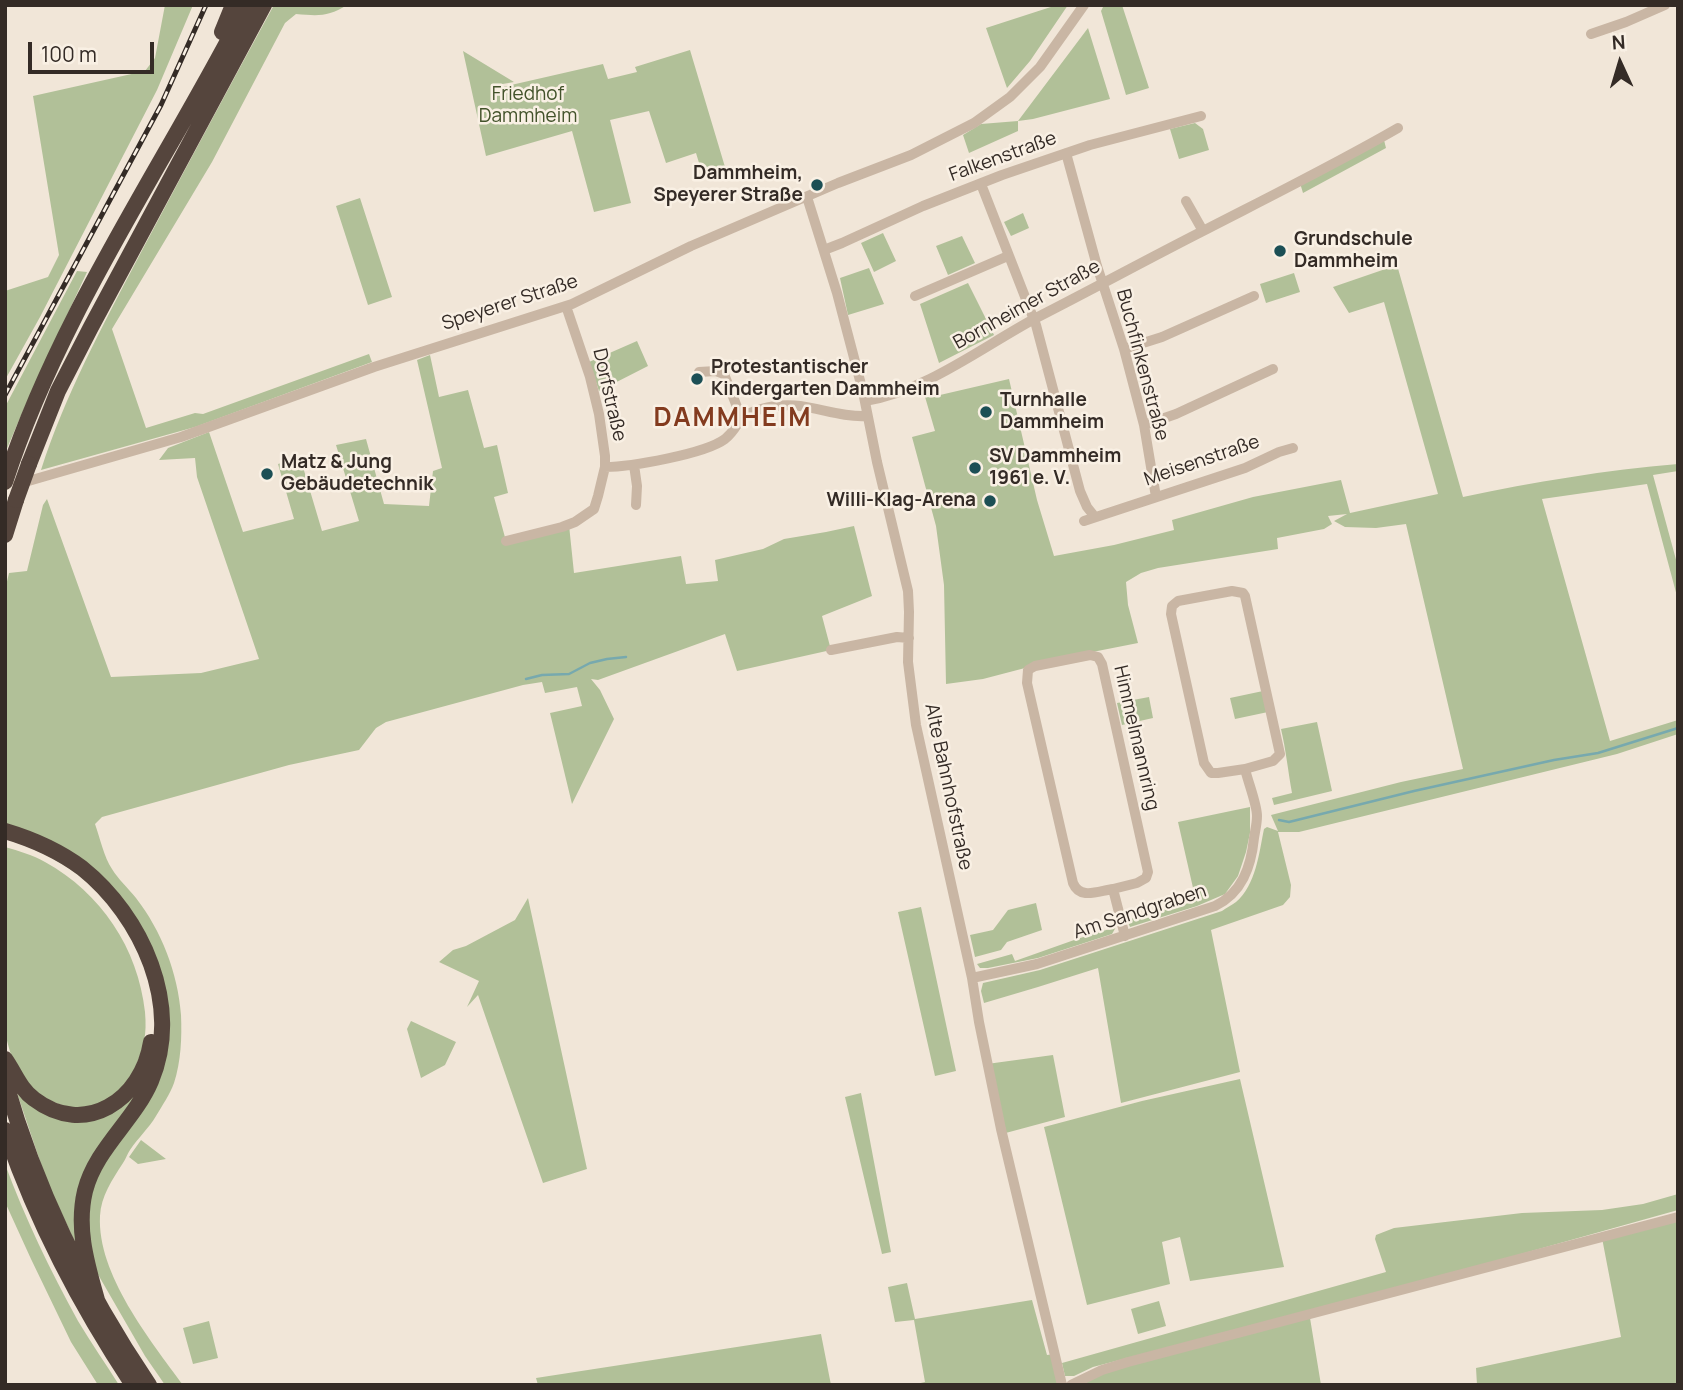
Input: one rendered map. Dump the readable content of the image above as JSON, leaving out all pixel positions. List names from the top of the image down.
{
  "streets": {
    "street": [
      "Falkenstraße",
      "Speyerer Straße",
      "Bornheimer Straße",
      "Buchfinkenstraße",
      "Dorfstraße",
      "Meisenstraße",
      "Himmelmannring",
      "Alte Bahnhofstraße",
      "Am Sandgraben"
    ]
  },
  "crossings": [
    ["Falkenstraße", "Buchfinkenstraße"],
    ["Falkenstraße", "Alte Bahnhofstraße"],
    ["Speyerer Straße", "Dorfstraße"],
    ["Speyerer Straße", "Alte Bahnhofstraße"],
    ["Bornheimer Straße", "Buchfinkenstraße"],
    ["Bornheimer Straße", "Meisenstraße"],
    ["Bornheimer Straße", "Alte Bahnhofstraße"],
    ["Buchfinkenstraße", "Meisenstraße"],
    ["Alte Bahnhofstraße", "Am Sandgraben"]
  ],
  "districts": ["DAMMHEIM"],
  "parks": ["Friedhof Dammheim"],
  "places": [
    "Dammheim, Speyerer Straße",
    "Grundschule Dammheim",
    "Protestantischer Kindergarten Dammheim",
    "Turnhalle Dammheim",
    "SV Dammheim 1961 e. V.",
    "Matz & Jung Gebäudetechnik",
    "Willi-Klag-Arena"
  ],
  "scale_bar": "100 m",
  "north": "top"
}
